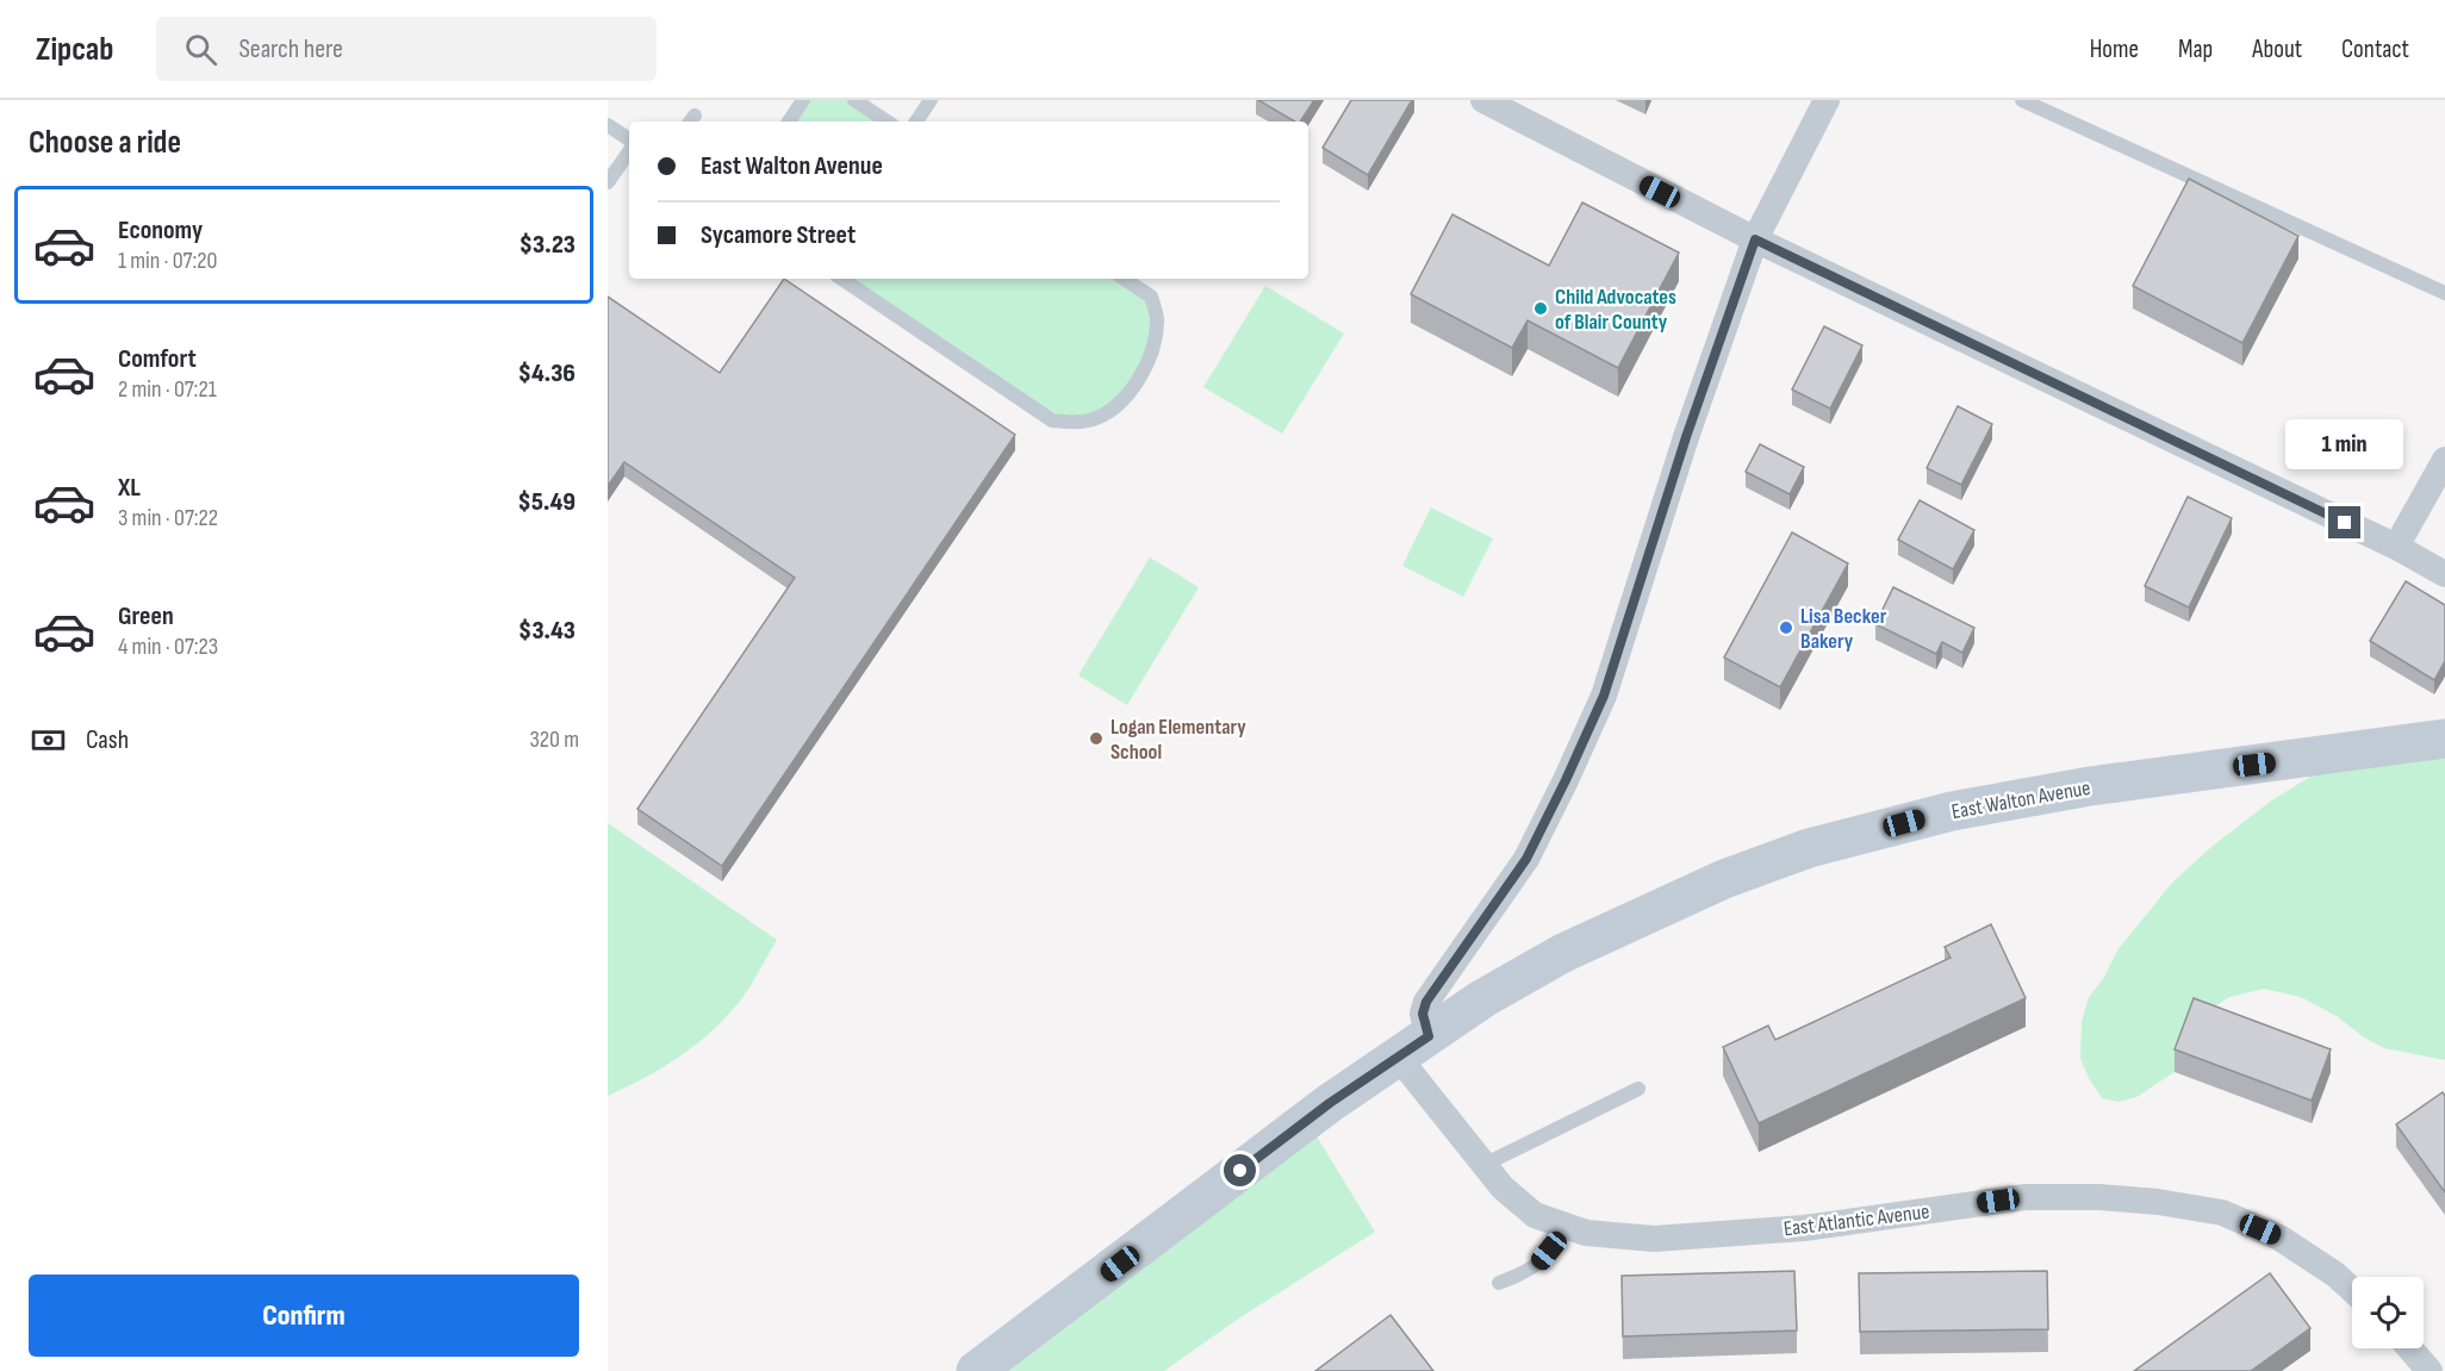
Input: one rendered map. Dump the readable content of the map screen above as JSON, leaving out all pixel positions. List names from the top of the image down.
{
  "streets": {
    "main road": ["East Walton Avenue"],
    "street": ["East Atlantic Avenue"]
  },
  "crossings": [
    ["East Walton Avenue", "East Atlantic Avenue"]
  ],
  "places": ["Child Advocates of Blair County", "Lisa Becker Bakery", "Logan Elementary School"],
  "page": {
    "header": "Zipcab",
    "search": "Search here",
    "nav": [
      "Home",
      "Map",
      "About",
      "Contact"
    ],
    "heading": "Choose a ride",
    "banner": ["East Walton Avenue", "Sycamore Street"],
    "list": [
      {
        "name": "Economy",
        "note": "1 min · 07:20",
        "value": "$3.23"
      },
      {
        "name": "Comfort",
        "note": "2 min · 07:21",
        "value": "$4.36"
      },
      {
        "name": "XL",
        "note": "3 min · 07:22",
        "value": "$5.49"
      },
      {
        "name": "Green",
        "note": "4 min · 07:23",
        "value": "$3.43"
      }
    ],
    "bubble": "1 min",
    "pay": ["Cash", "320 m"],
    "buttons": "Confirm"
  }
}
